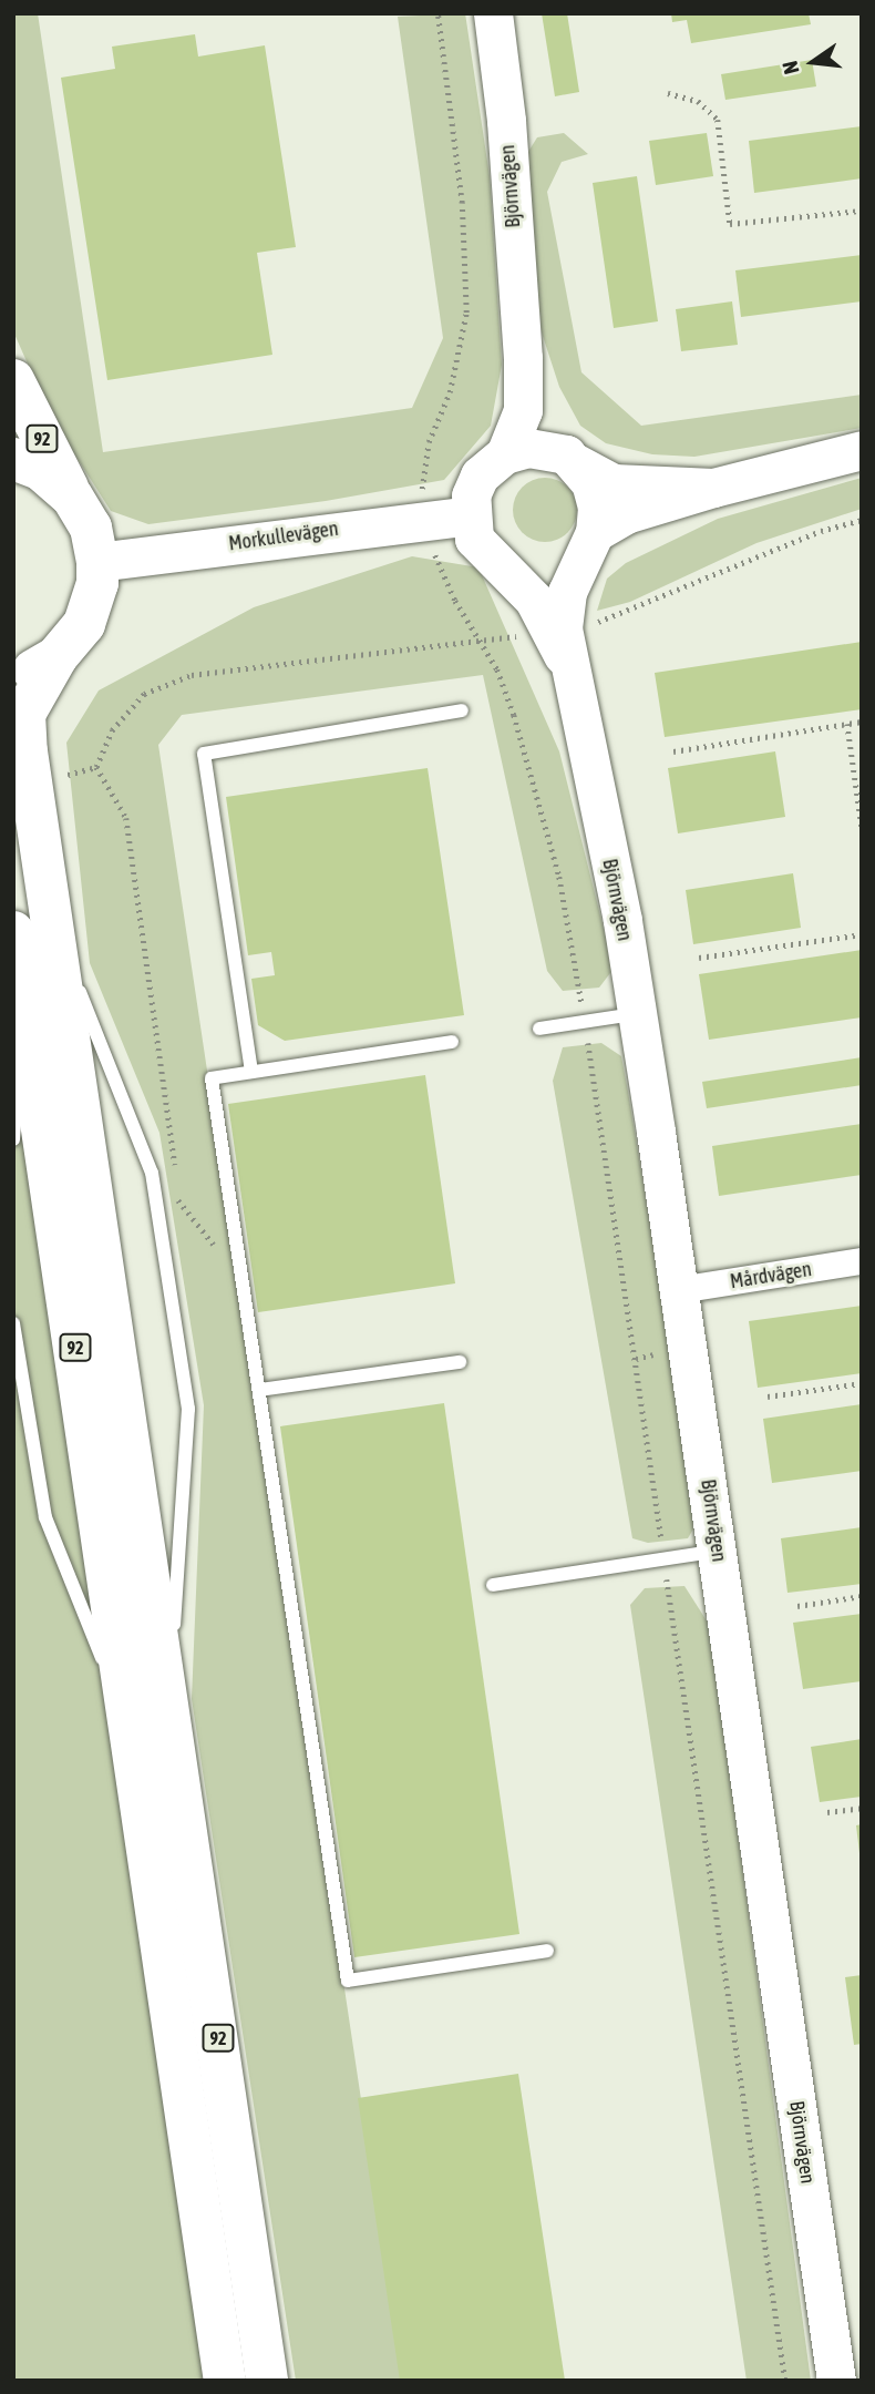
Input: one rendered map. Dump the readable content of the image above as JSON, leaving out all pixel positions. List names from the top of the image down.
{
  "streets": {
    "highway": ["92"],
    "street": ["Björnvägen", "Morkullevägen", "Mårdvägen"]
  },
  "crossings": [
    ["Björnvägen", "Morkullevägen"],
    ["Björnvägen", "Mårdvägen"]
  ],
  "north": "left"
}
